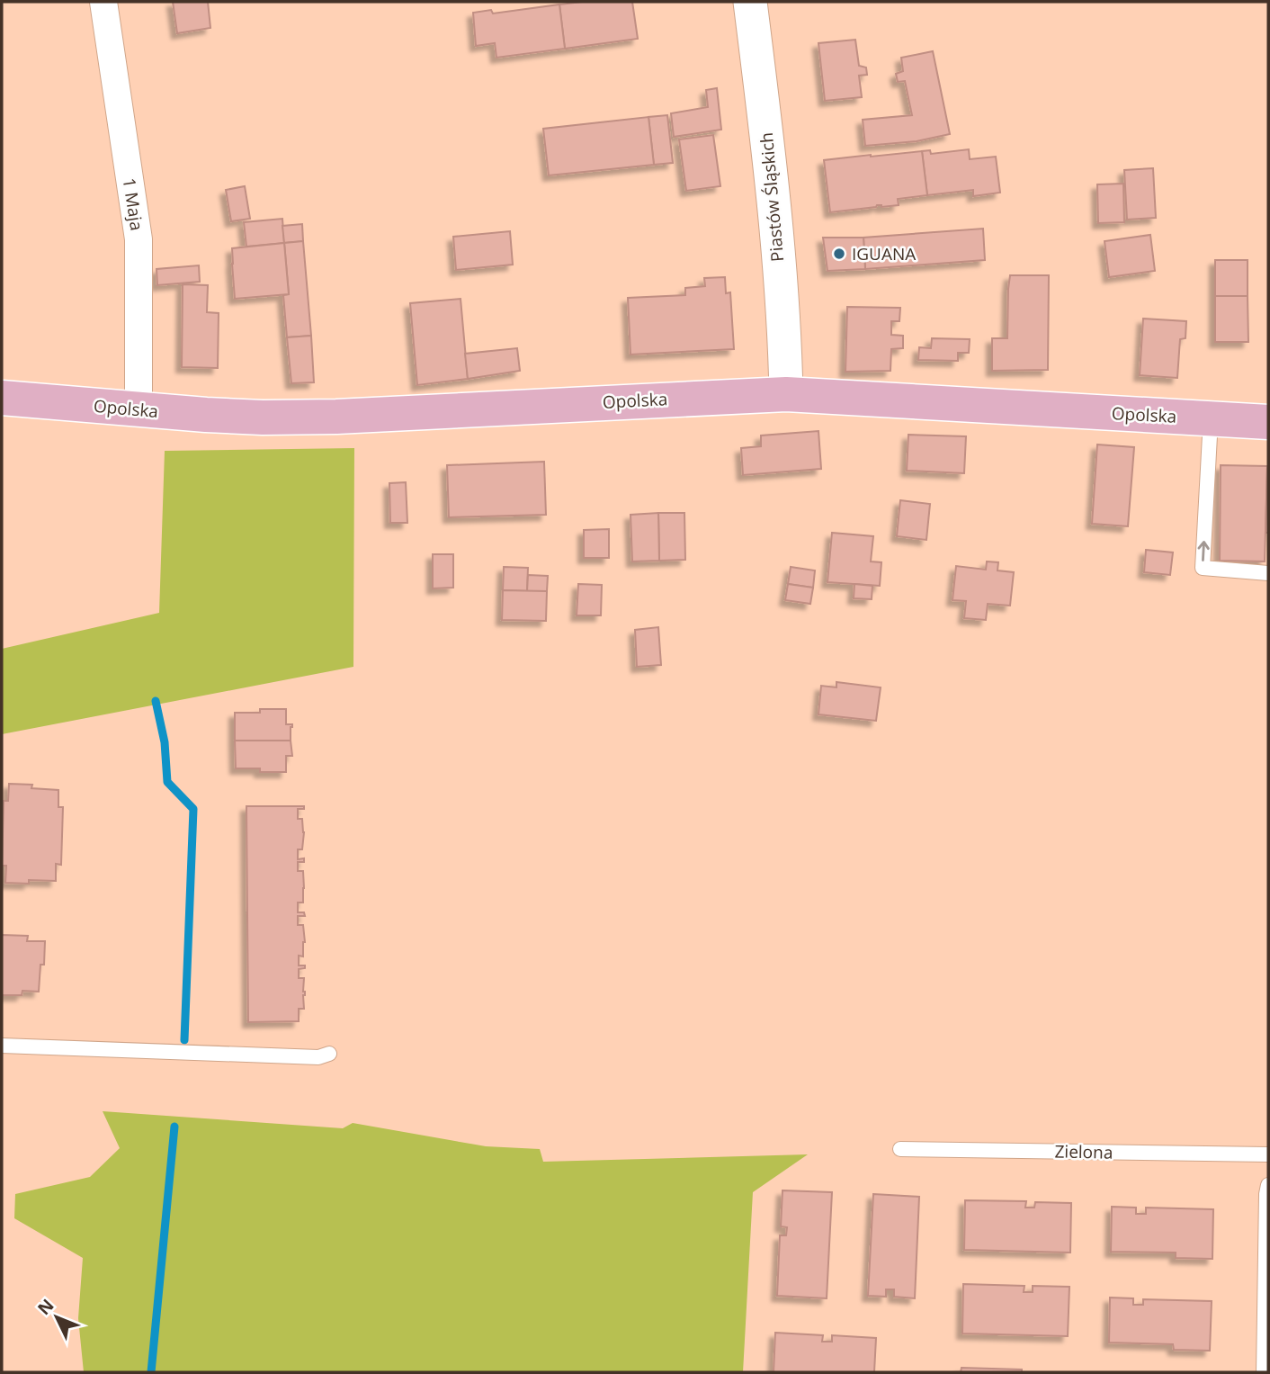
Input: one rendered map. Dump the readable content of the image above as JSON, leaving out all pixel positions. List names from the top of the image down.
{
  "streets": {
    "main road": ["Opolska"],
    "street": ["Piastów Śląskich", "1 Maja"],
    "lane": ["Zielona"]
  },
  "crossings": [
    ["Piastów Śląskich", "Opolska"],
    ["1 Maja", "Opolska"]
  ],
  "places": ["IGUANA"],
  "north": "top left"
}
